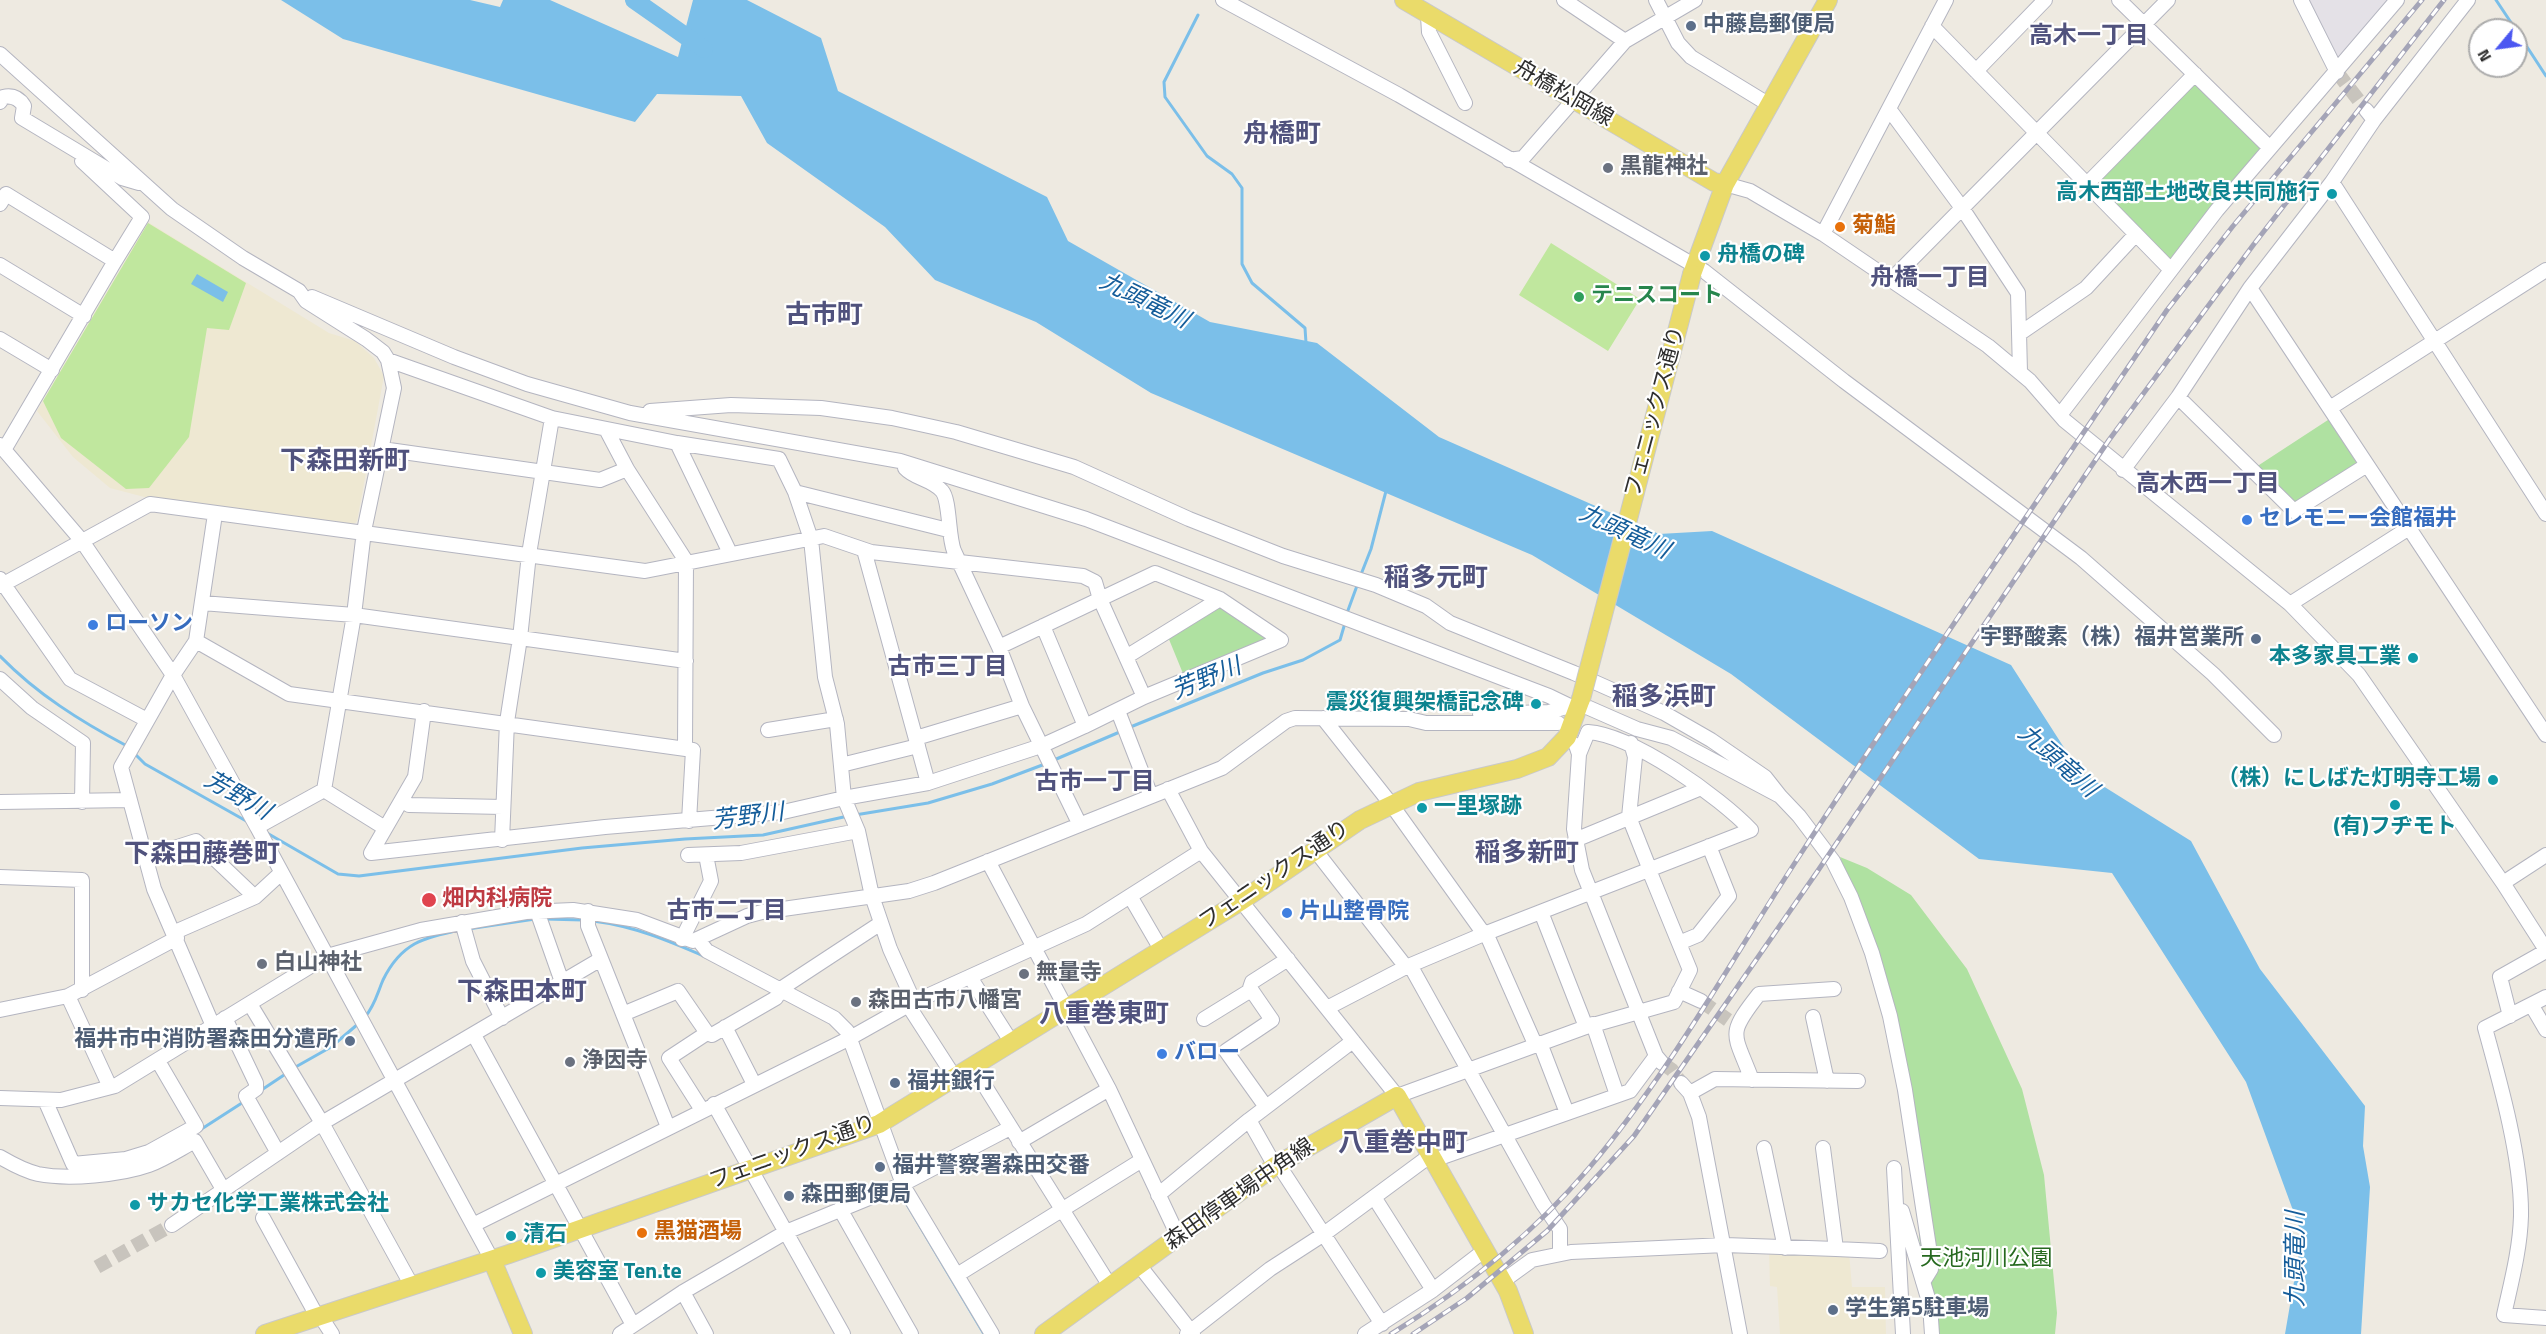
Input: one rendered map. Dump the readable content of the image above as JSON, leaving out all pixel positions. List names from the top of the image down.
{
  "streets": {
    "main road": ["舟橋松岡線", "フェニックス通り", "森田停車場中角線"]
  },
  "crossings": [
    ["舟橋松岡線", "フェニックス通り"]
  ],
  "districts": [
    "高木一丁目",
    "舟橋町",
    "舟橋一丁目",
    "古市町",
    "下森田新町",
    "高木西一丁目",
    "稲多元町",
    "古市三丁目",
    "稲多浜町",
    "古市一丁目",
    "稲多新町",
    "下森田藤巻町",
    "古市二丁目",
    "下森田本町",
    "八重巻東町",
    "八重巻中町"
  ],
  "water": ["九頭竜川", "芳野川"],
  "parks": ["天池河川公園"],
  "places": [
    "中藤島郵便局",
    "黒龍神社",
    "高木西部土地改良共同施行",
    "菊鮨",
    "舟橋の碑",
    "テニスコート",
    "セレモニー会館福井",
    "ローソン",
    "宇野酸素（株）福井営業所",
    "本多家具工業",
    "震災復興架橋記念碑",
    "（株）にしばた灯明寺工場",
    "(有)フヂモト",
    "一里塚跡",
    "畑内科病院",
    "片山整骨院",
    "白山神社",
    "無量寺",
    "森田古市八幡宮",
    "福井市中消防署森田分遣所",
    "バロー",
    "浄因寺",
    "福井銀行",
    "福井警察署森田交番",
    "森田郵便局",
    "サカセ化学工業株式会社",
    "黒猫酒場",
    "清石",
    "美容室 Ten.te",
    "学生第5駐車場"
  ],
  "north": "bottom left"
}
